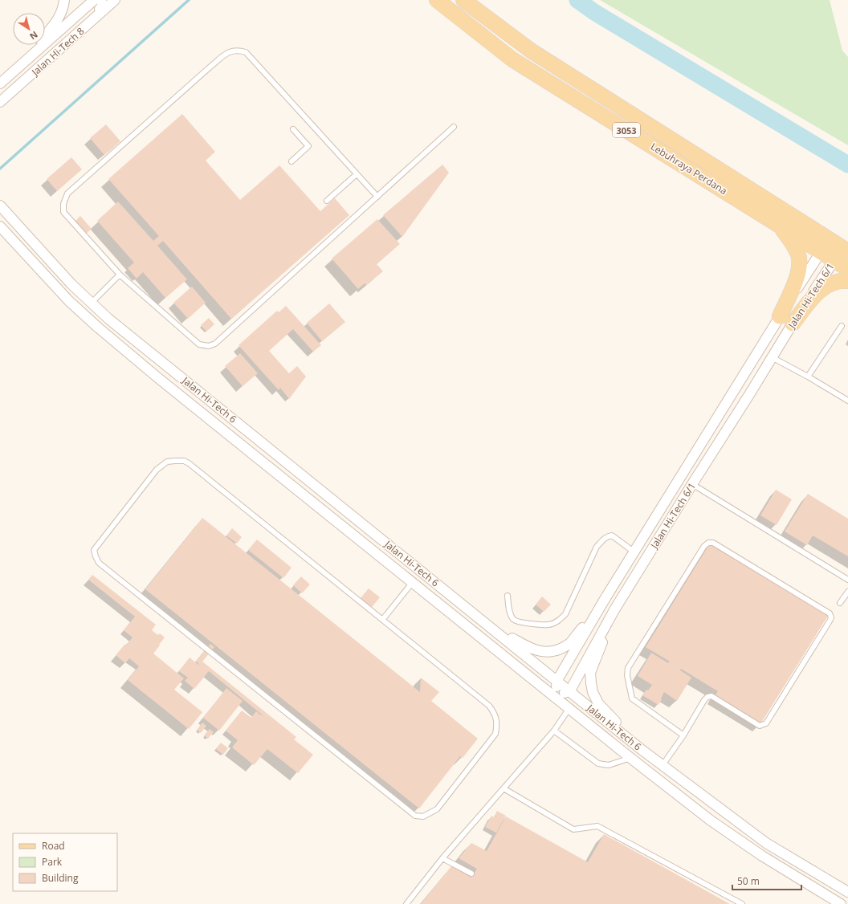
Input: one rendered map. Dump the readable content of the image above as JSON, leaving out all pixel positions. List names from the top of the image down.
{
  "streets": {
    "main road": ["3053", "Lebuhraya Perdana"],
    "street": ["Jalan Hi-Tech 8", "Jalan Hi-Tech 6/1", "Jalan Hi-Tech 6"]
  },
  "crossings": [
    ["Lebuhraya Perdana", "Jalan Hi-Tech 6/1"],
    ["Jalan Hi-Tech 6/1", "Jalan Hi-Tech 6"]
  ],
  "legend": ["Road", "Park", "Building"],
  "scale_bar": "50 m",
  "north": "bottom right"
}
